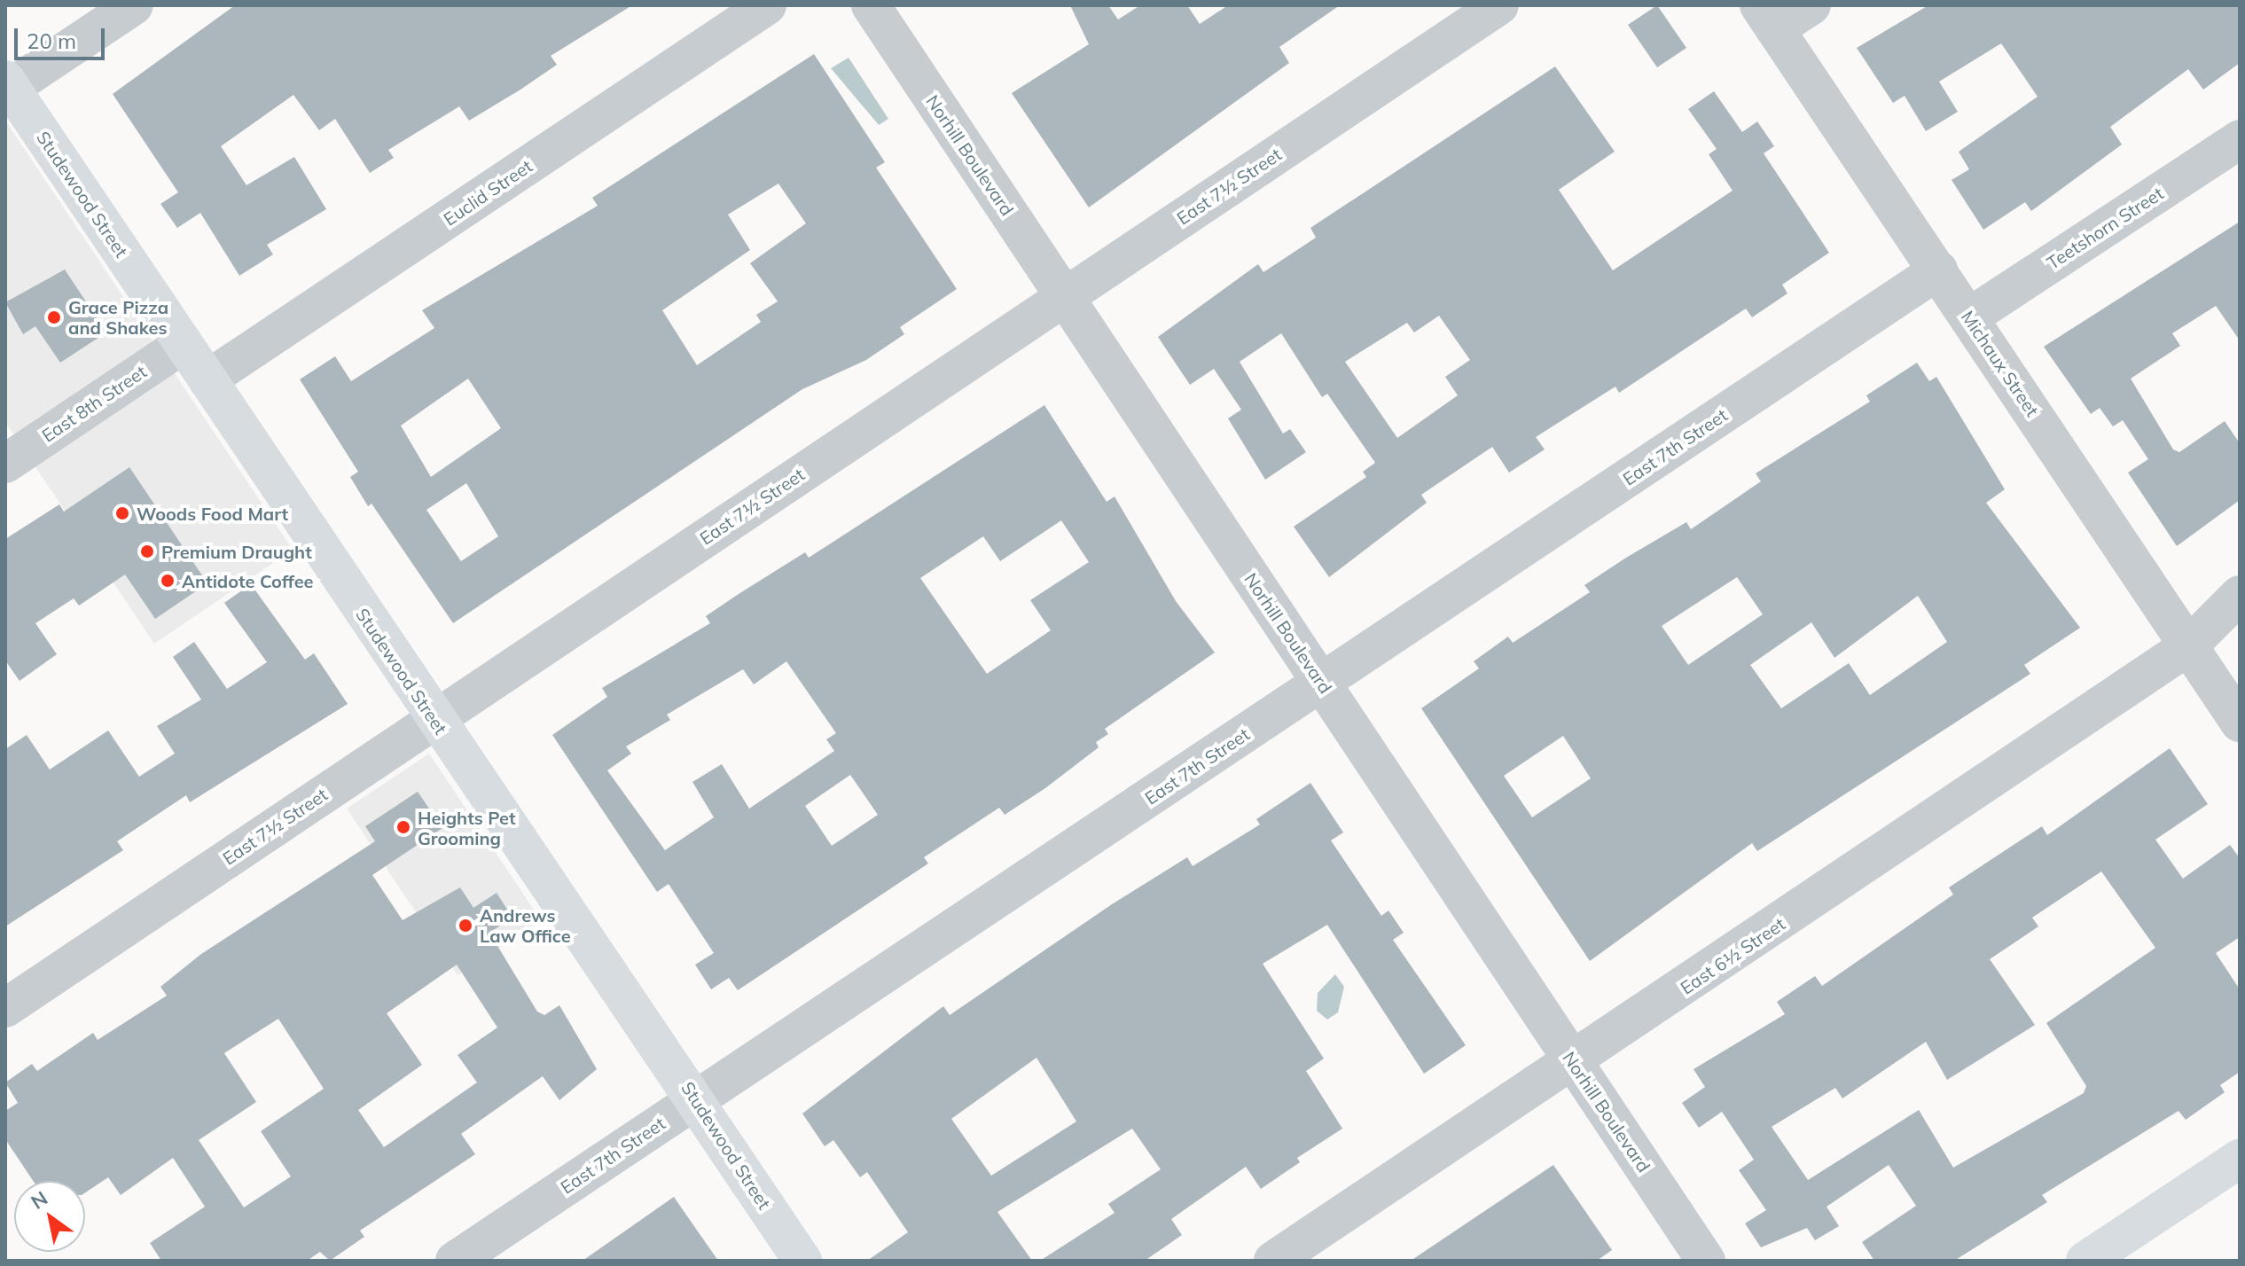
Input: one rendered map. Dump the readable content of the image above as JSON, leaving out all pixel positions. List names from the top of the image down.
{
  "streets": {
    "main road": ["Studewood Street"],
    "street": [
      "Norhill Boulevard",
      "East 7½ Street",
      "Euclid Street",
      "Teetshorn Street",
      "Michaux Street",
      "East 8th Street",
      "East 7th Street",
      "East 6½ Street"
    ]
  },
  "crossings": [
    ["Norhill Boulevard", "East 7½ Street"],
    ["Norhill Boulevard", "East 7th Street"],
    ["Norhill Boulevard", "East 6½ Street"],
    ["East 7½ Street", "Studewood Street"],
    ["Euclid Street", "Studewood Street"],
    ["Studewood Street", "East 8th Street"],
    ["Studewood Street", "East 7th Street"],
    ["Teetshorn Street", "Michaux Street"],
    ["Michaux Street", "East 7th Street"],
    ["Michaux Street", "East 6½ Street"]
  ],
  "places": [
    "Grace Pizza and Shakes",
    "Woods Food Mart",
    "Premium Draught",
    "Antidote Coffee",
    "Heights Pet Grooming",
    "Andrews Law Office"
  ],
  "scale_bar": "20 m",
  "north": "top left"
}
